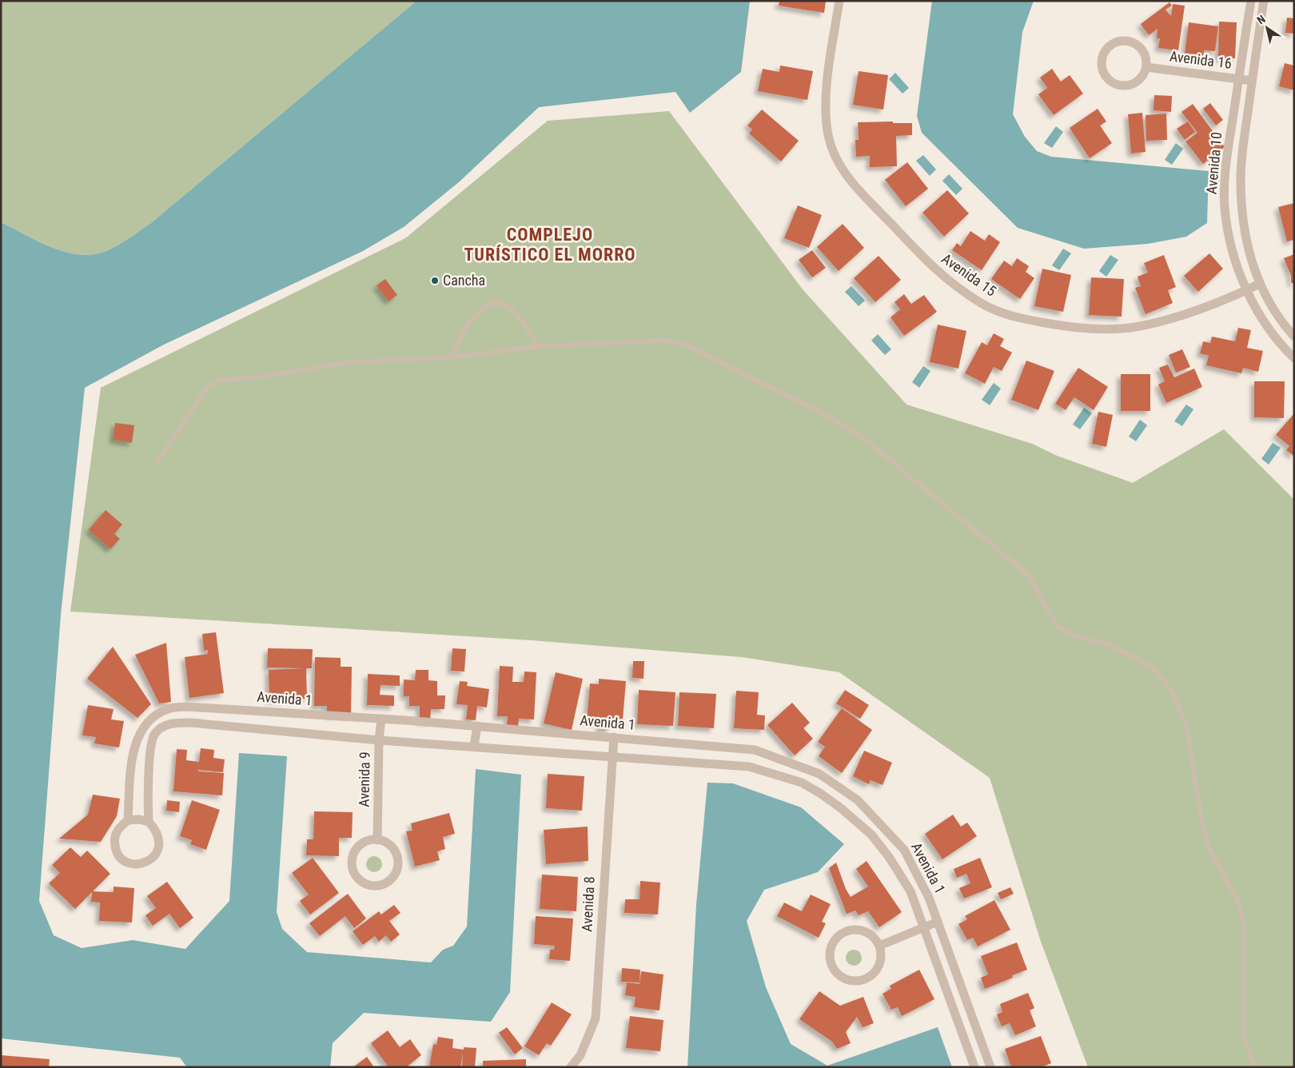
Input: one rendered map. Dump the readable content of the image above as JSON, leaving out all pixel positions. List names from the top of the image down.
{
  "streets": {
    "street": [
      "Avenida 16",
      "Avenida 10",
      "Avenida 15",
      "Avenida 1",
      "Avenida 9",
      "Avenida 8"
    ]
  },
  "crossings": [
    ["Avenida 16", "Avenida 10"],
    ["Avenida 10", "Avenida 15"],
    ["Avenida 1", "Avenida 9"],
    ["Avenida 1", "Avenida 8"]
  ],
  "districts": ["COMPLEJO TURÍSTICO EL MORRO"],
  "places": ["Cancha"],
  "north": "top left"
}
